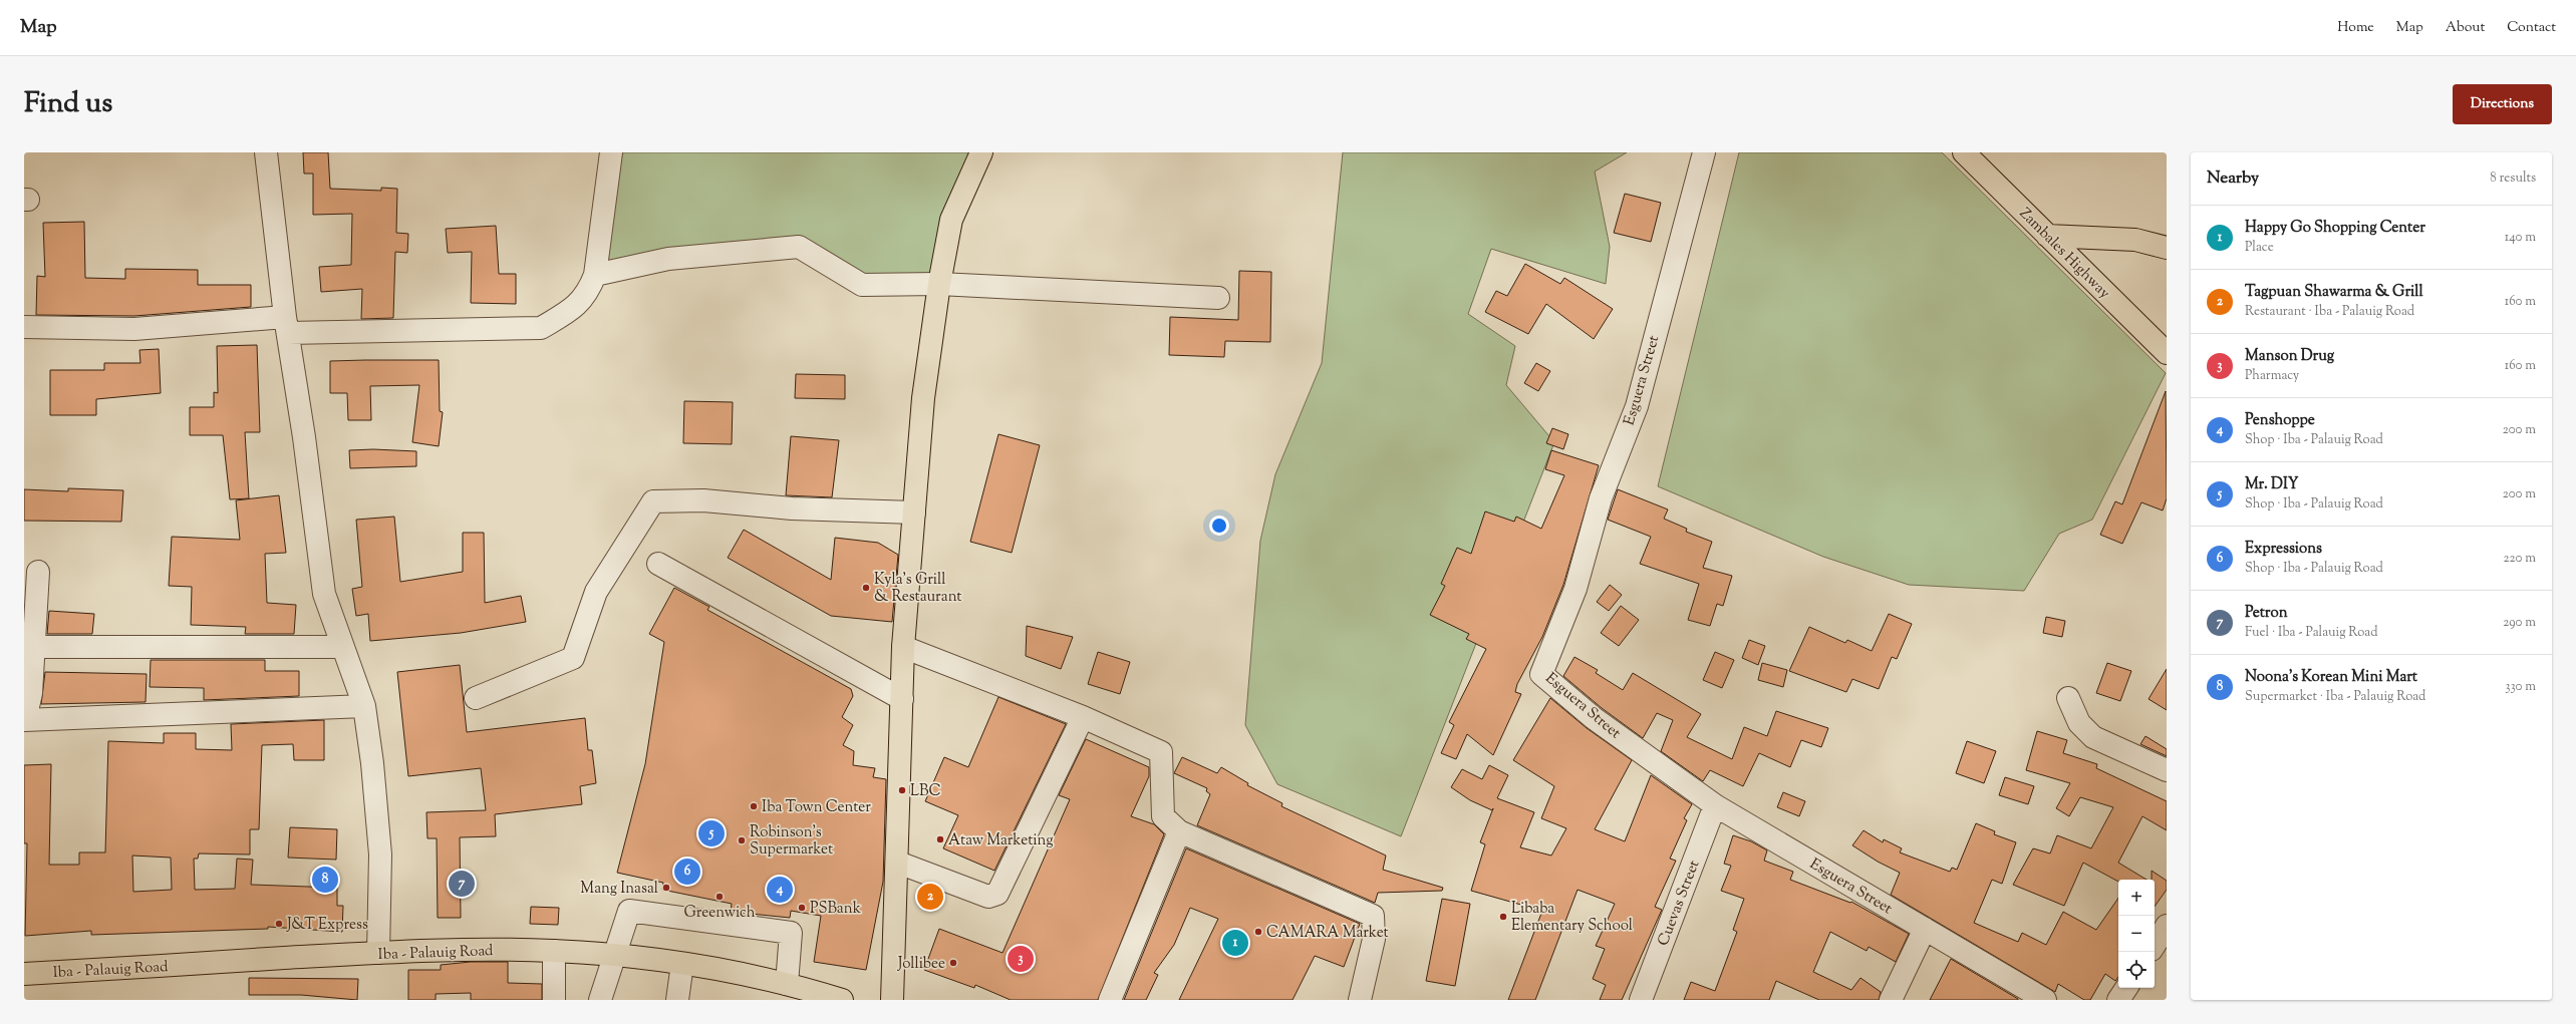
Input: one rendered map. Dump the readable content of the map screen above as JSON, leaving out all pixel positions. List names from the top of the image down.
{
  "streets": {
    "main road": ["Zambales Highway", "Iba - Palauig Road"],
    "street": ["Esguera Street", "Cuevas Street"]
  },
  "crossings": [
    ["Esguera Street", "Cuevas Street"]
  ],
  "places": [
    "Kyla's Grill & Restaurant",
    "LBC",
    "Iba Town Center",
    "Ataw Marketing",
    "Robinson's Supermarket",
    "Mang Inasal",
    "Greenwich",
    "PSBank",
    "Libaba Elementary School",
    "J&T Express",
    "CAMARA Market",
    "Jollibee"
  ],
  "page": {
    "header": "Map",
    "nav": [
      "Home",
      "Map",
      "About",
      "Contact"
    ],
    "title": "Find us",
    "buttons": "Directions",
    "heading": ["Nearby", "8 results"],
    "list": [
      {
        "mark": "1",
        "name": "Happy Go Shopping Center",
        "note": "Place",
        "value": "140 m"
      },
      {
        "mark": "2",
        "name": "Tagpuan Shawarma & Grill",
        "note": "Restaurant · Iba - Palauig Road",
        "value": "160 m"
      },
      {
        "mark": "3",
        "name": "Manson Drug",
        "note": "Pharmacy",
        "value": "160 m"
      },
      {
        "mark": "4",
        "name": "Penshoppe",
        "note": "Shop · Iba - Palauig Road",
        "value": "200 m"
      },
      {
        "mark": "5",
        "name": "Mr. DIY",
        "note": "Shop · Iba - Palauig Road",
        "value": "200 m"
      },
      {
        "mark": "6",
        "name": "Expressions",
        "note": "Shop · Iba - Palauig Road",
        "value": "220 m"
      },
      {
        "mark": "7",
        "name": "Petron",
        "note": "Fuel · Iba - Palauig Road",
        "value": "290 m"
      },
      {
        "mark": "8",
        "name": "Noona's Korean Mini Mart",
        "note": "Supermarket · Iba - Palauig Road",
        "value": "330 m"
      }
    ],
    "pins": [
      "5",
      "6",
      "8",
      "7",
      "4",
      "2",
      "1",
      "3"
    ],
    "map_buttons": ["+", "−"]
  }
}
